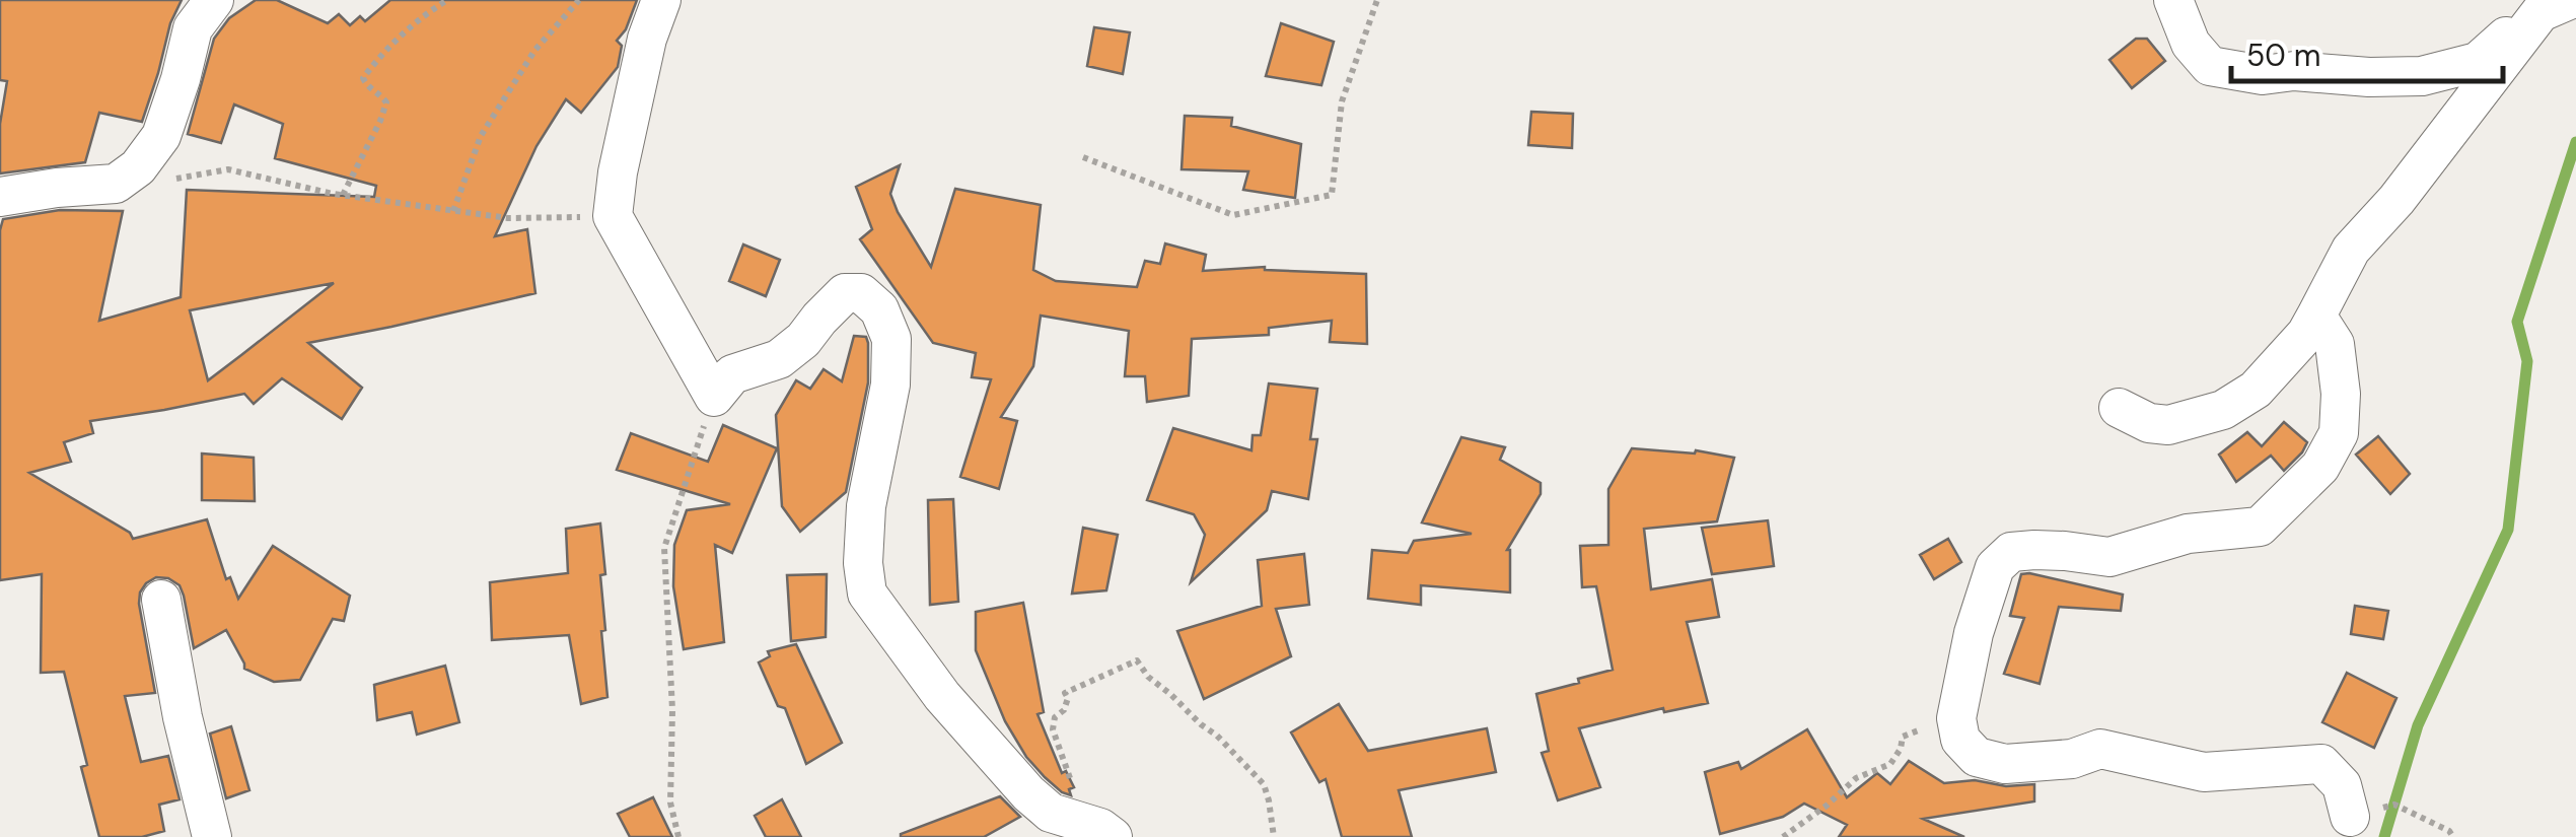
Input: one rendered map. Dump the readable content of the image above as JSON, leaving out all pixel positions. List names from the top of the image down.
{
  "scale_bar": "50 m"
}
